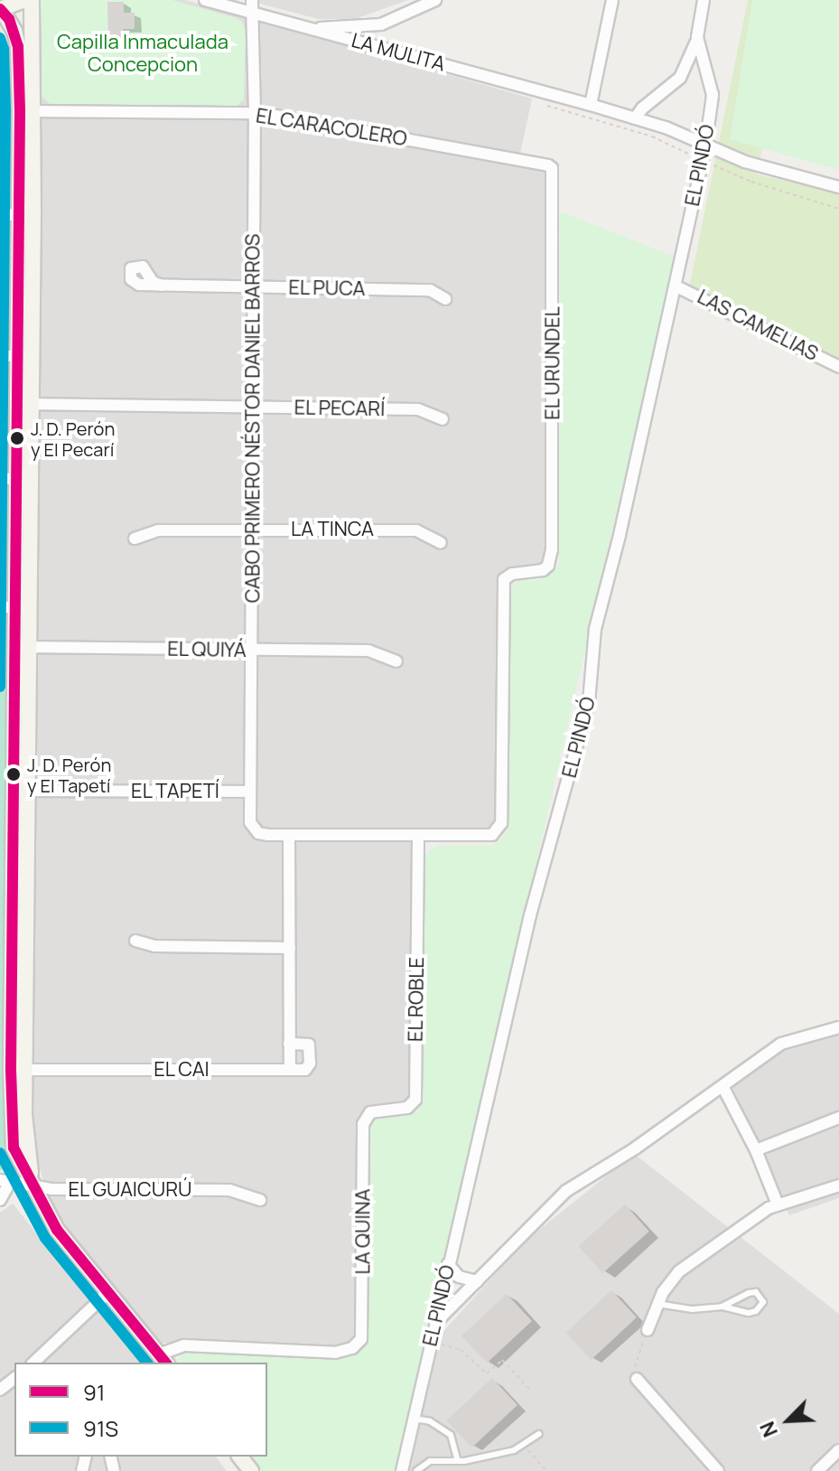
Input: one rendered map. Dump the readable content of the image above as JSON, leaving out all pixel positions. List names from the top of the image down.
{
  "streets": {
    "street": [
      "LA MULITA",
      "EL CARACOLERO",
      "EL PINDÓ",
      "EL PUCA",
      "LAS CAMELIAS",
      "EL URUNDEL",
      "EL PECARÍ",
      "CABO PRIMERO NÉSTOR DANIEL BARROS",
      "LA TINCA",
      "EL QUIYÁ",
      "EL TAPETÍ",
      "EL ROBLE",
      "EL CAI",
      "EL GUAICURÚ",
      "LA QUINA"
    ]
  },
  "crossings": [
    ["LA MULITA", "EL PINDÓ"],
    ["LA MULITA", "CABO PRIMERO NÉSTOR DANIEL BARROS"],
    ["EL CARACOLERO", "EL URUNDEL"],
    ["EL CARACOLERO", "CABO PRIMERO NÉSTOR DANIEL BARROS"],
    ["EL PINDÓ", "LAS CAMELIAS"],
    ["EL PUCA", "CABO PRIMERO NÉSTOR DANIEL BARROS"],
    ["EL URUNDEL", "EL ROBLE"],
    ["EL PECARÍ", "CABO PRIMERO NÉSTOR DANIEL BARROS"],
    ["CABO PRIMERO NÉSTOR DANIEL BARROS", "LA TINCA"],
    ["CABO PRIMERO NÉSTOR DANIEL BARROS", "EL QUIYÁ"],
    ["CABO PRIMERO NÉSTOR DANIEL BARROS", "EL TAPETÍ"],
    ["EL ROBLE", "LA QUINA"]
  ],
  "parks": ["Capilla Inmaculada Concepcion"],
  "places": ["J. D. Perón y El Pecarí", "J. D. Perón y El Tapetí"],
  "lines": ["transit line 91", "transit line 91S"],
  "legend": ["91", "91S"],
  "north": "bottom left"
}
